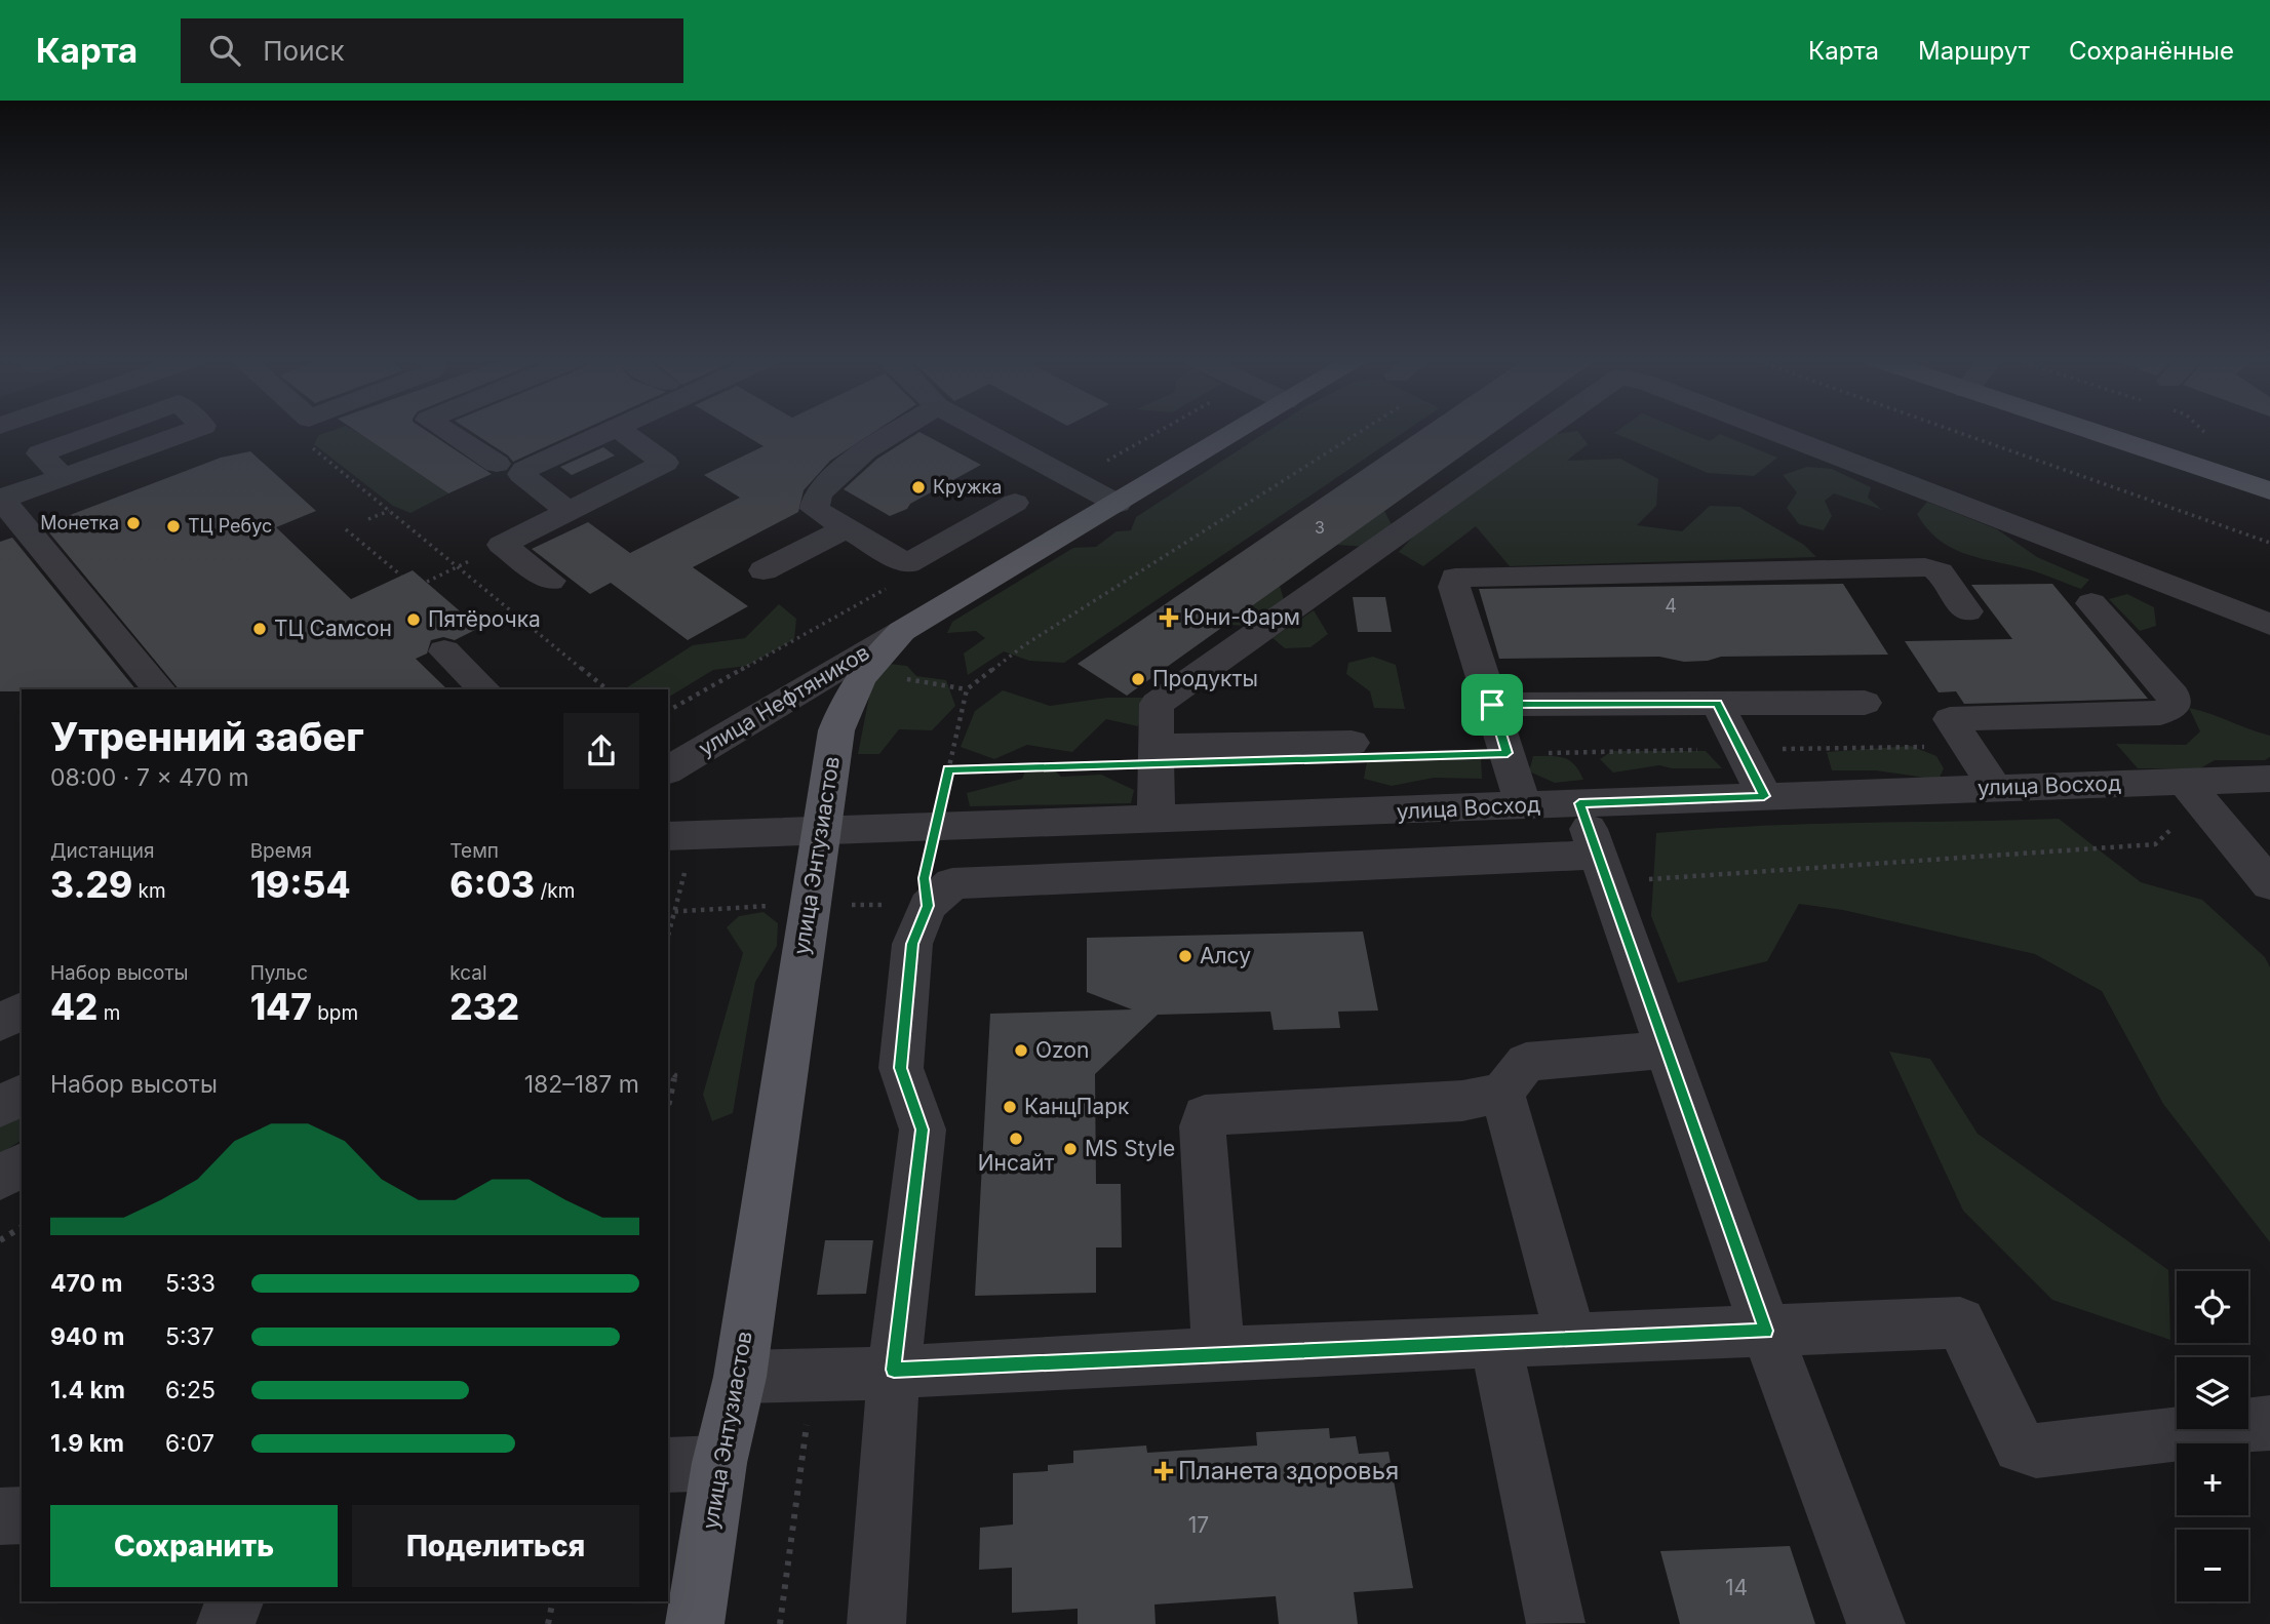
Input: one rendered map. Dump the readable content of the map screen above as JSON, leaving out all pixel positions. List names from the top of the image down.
{
  "streets": {
    "main road": ["улица Энтузиастов"],
    "street": ["улица Нефтяников", "улица Восход"]
  },
  "crossings": [
    ["улица Нефтяников", "улица Энтузиастов"],
    ["улица Восход", "улица Энтузиастов"]
  ],
  "places": {
    "other": [
      "Кружка",
      "Монетка",
      "ТЦ Ребус",
      "Пятёрочка",
      "ТЦ Самсон",
      "Продукты",
      "Алсу",
      "Ozon",
      "КанцПарк",
      "Инсайт",
      "MS Style"
    ],
    "health": ["Юни-Фарм", "Планета здоровья"]
  },
  "house_numbers": [
    "3",
    "4",
    "17",
    "14"
  ],
  "page": {
    "header": "Карта",
    "search": "Поиск",
    "nav": ["Карта", "Маршрут", "Сохранённые"],
    "heading": ["Утренний забег", "08:00 · 7 × 470 m"],
    "stats": [
      ["Дистанция", "3.29 km"],
      ["Время", "19:54"],
      ["Темп", "6:03 /km"],
      ["Набор высоты", "42 m"],
      ["Пульс", "147 bpm"],
      ["kcal", "232"]
    ],
    "chart": ["Набор высоты", "182–187 m"],
    "list": [
      {
        "name": "470 m",
        "note": "5:33"
      },
      {
        "name": "940 m",
        "note": "5:37"
      },
      {
        "name": "1.4 km",
        "note": "6:25"
      },
      {
        "name": "1.9 km",
        "note": "6:07"
      }
    ],
    "map_buttons": ["+", "−"],
    "buttons": ["Сохранить", "Поделиться"]
  }
}
